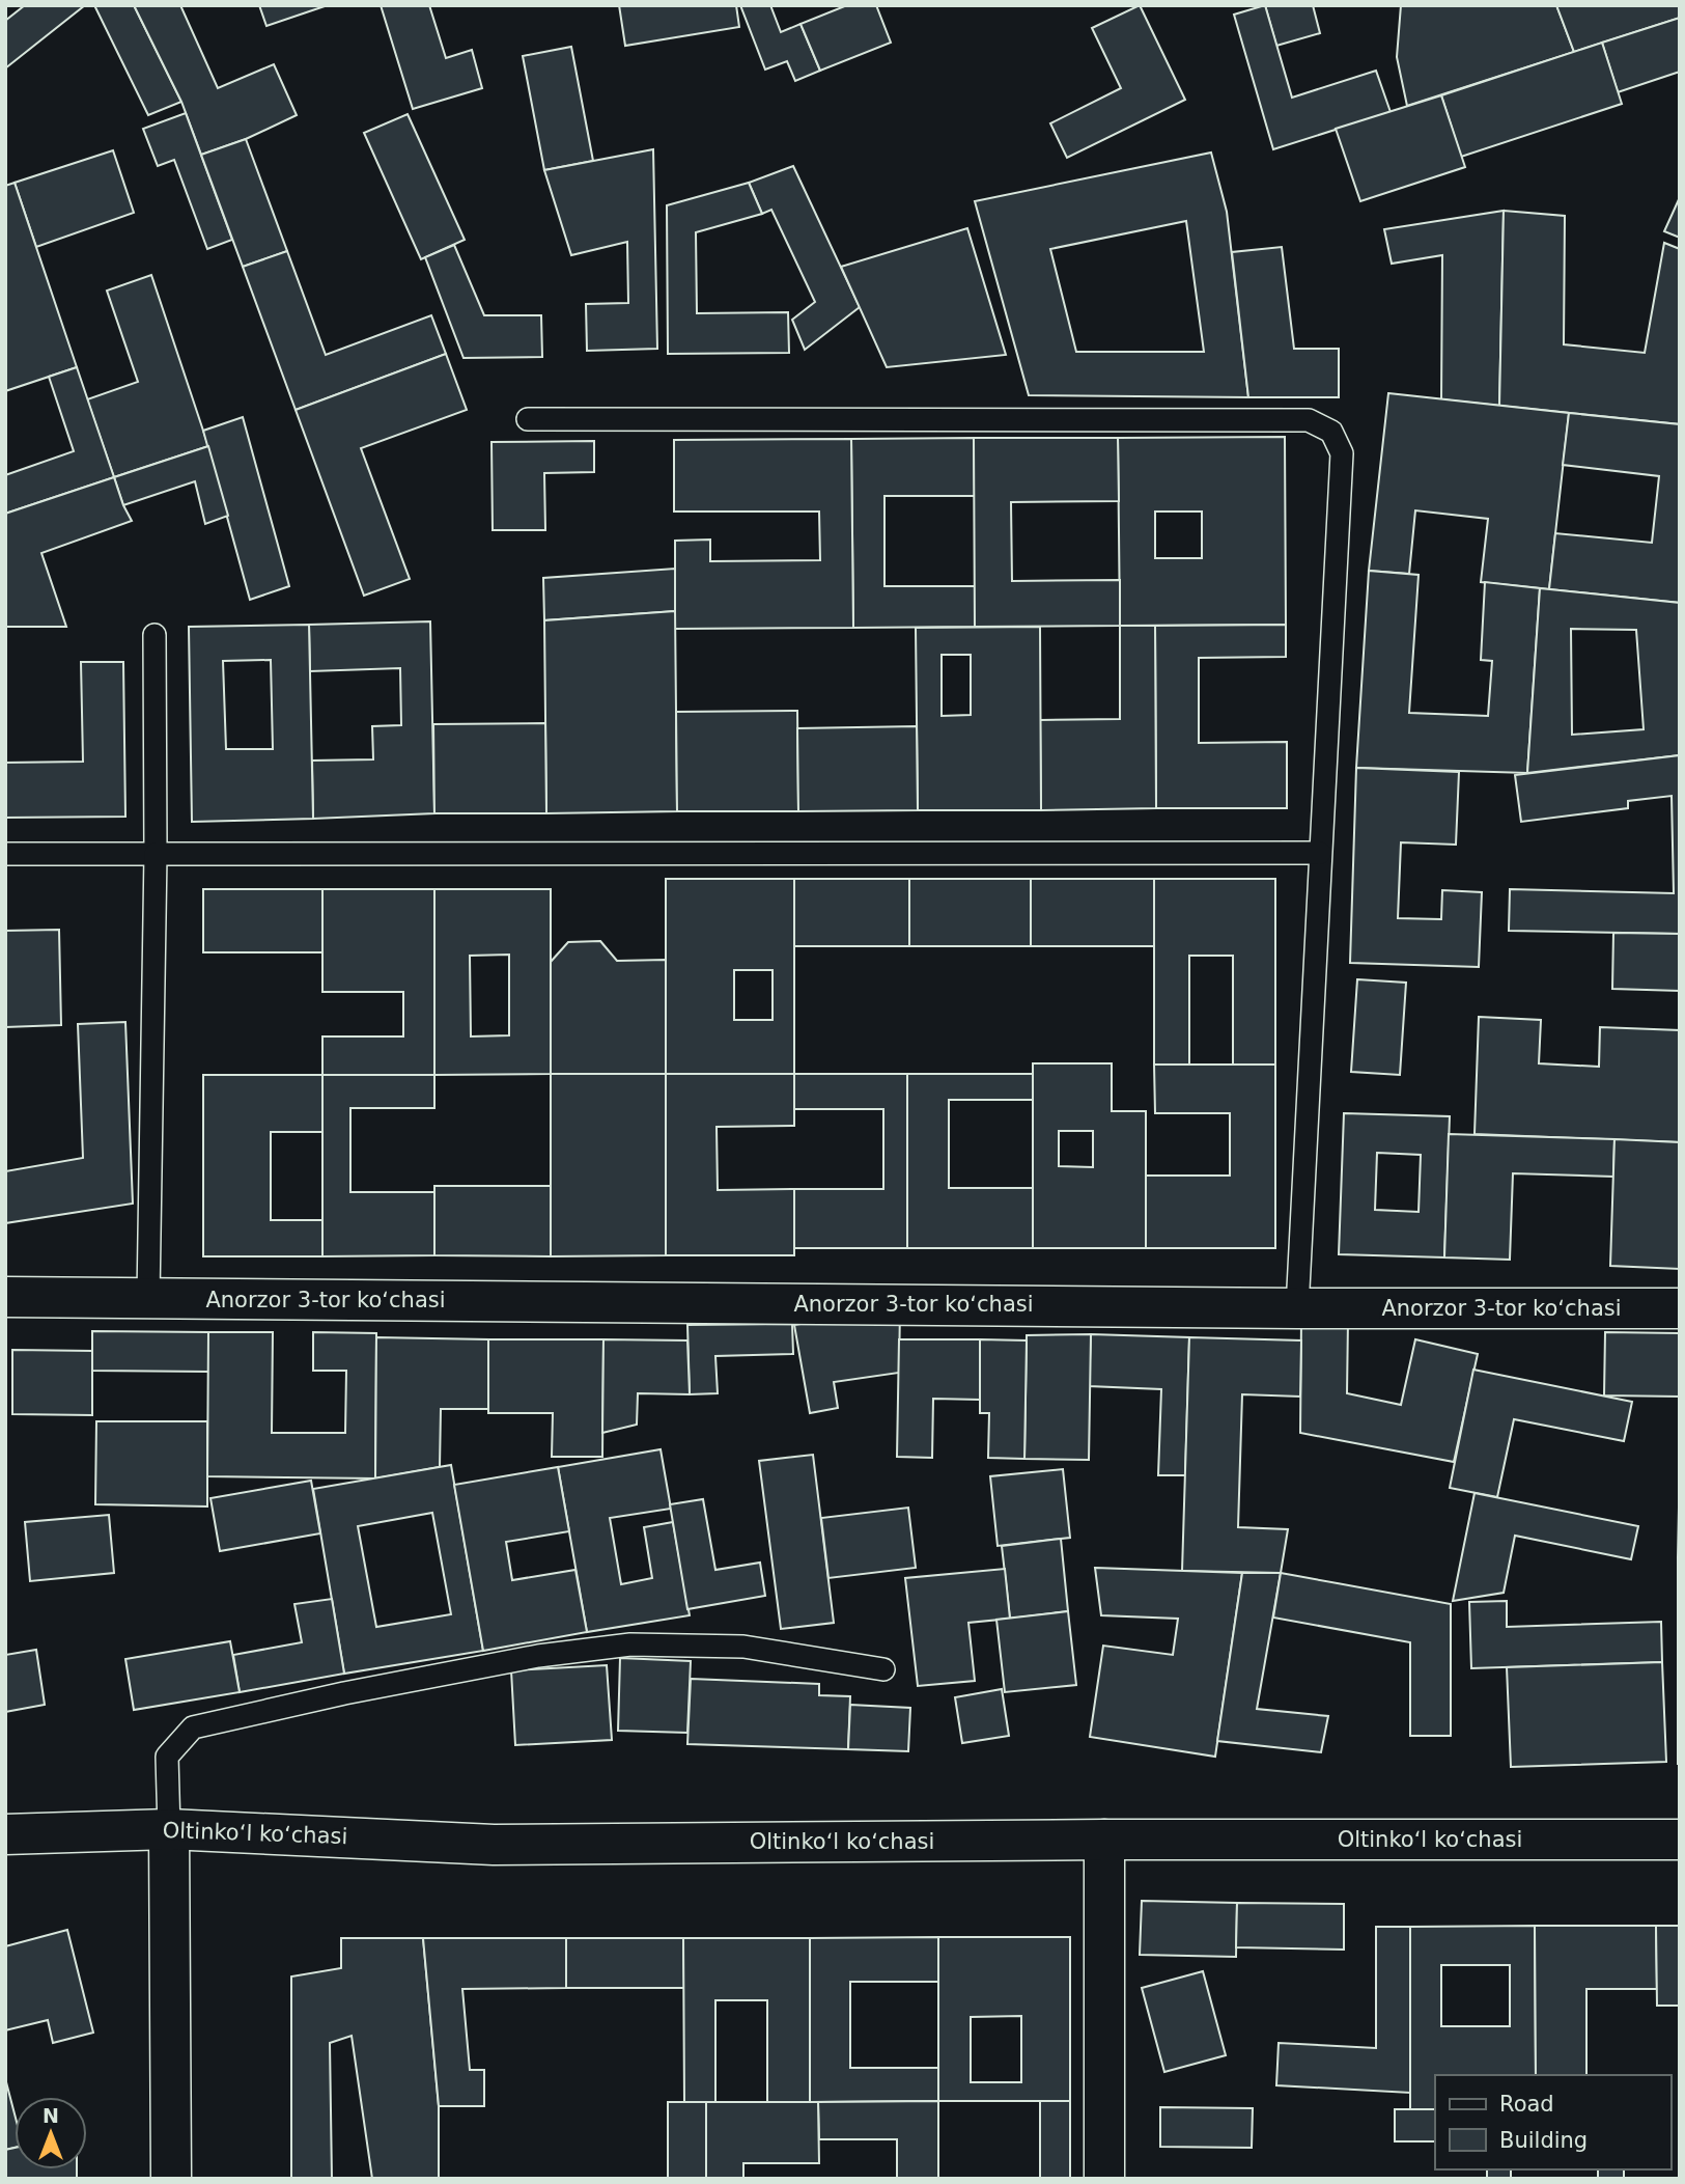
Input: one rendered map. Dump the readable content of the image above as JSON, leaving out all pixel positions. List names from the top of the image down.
{
  "streets": {
    "street": ["Anorzor 3-tor koʻchasi", "Oltinkoʻl koʻchasi"]
  },
  "legend": ["Road", "Building"],
  "north": "top"
}
